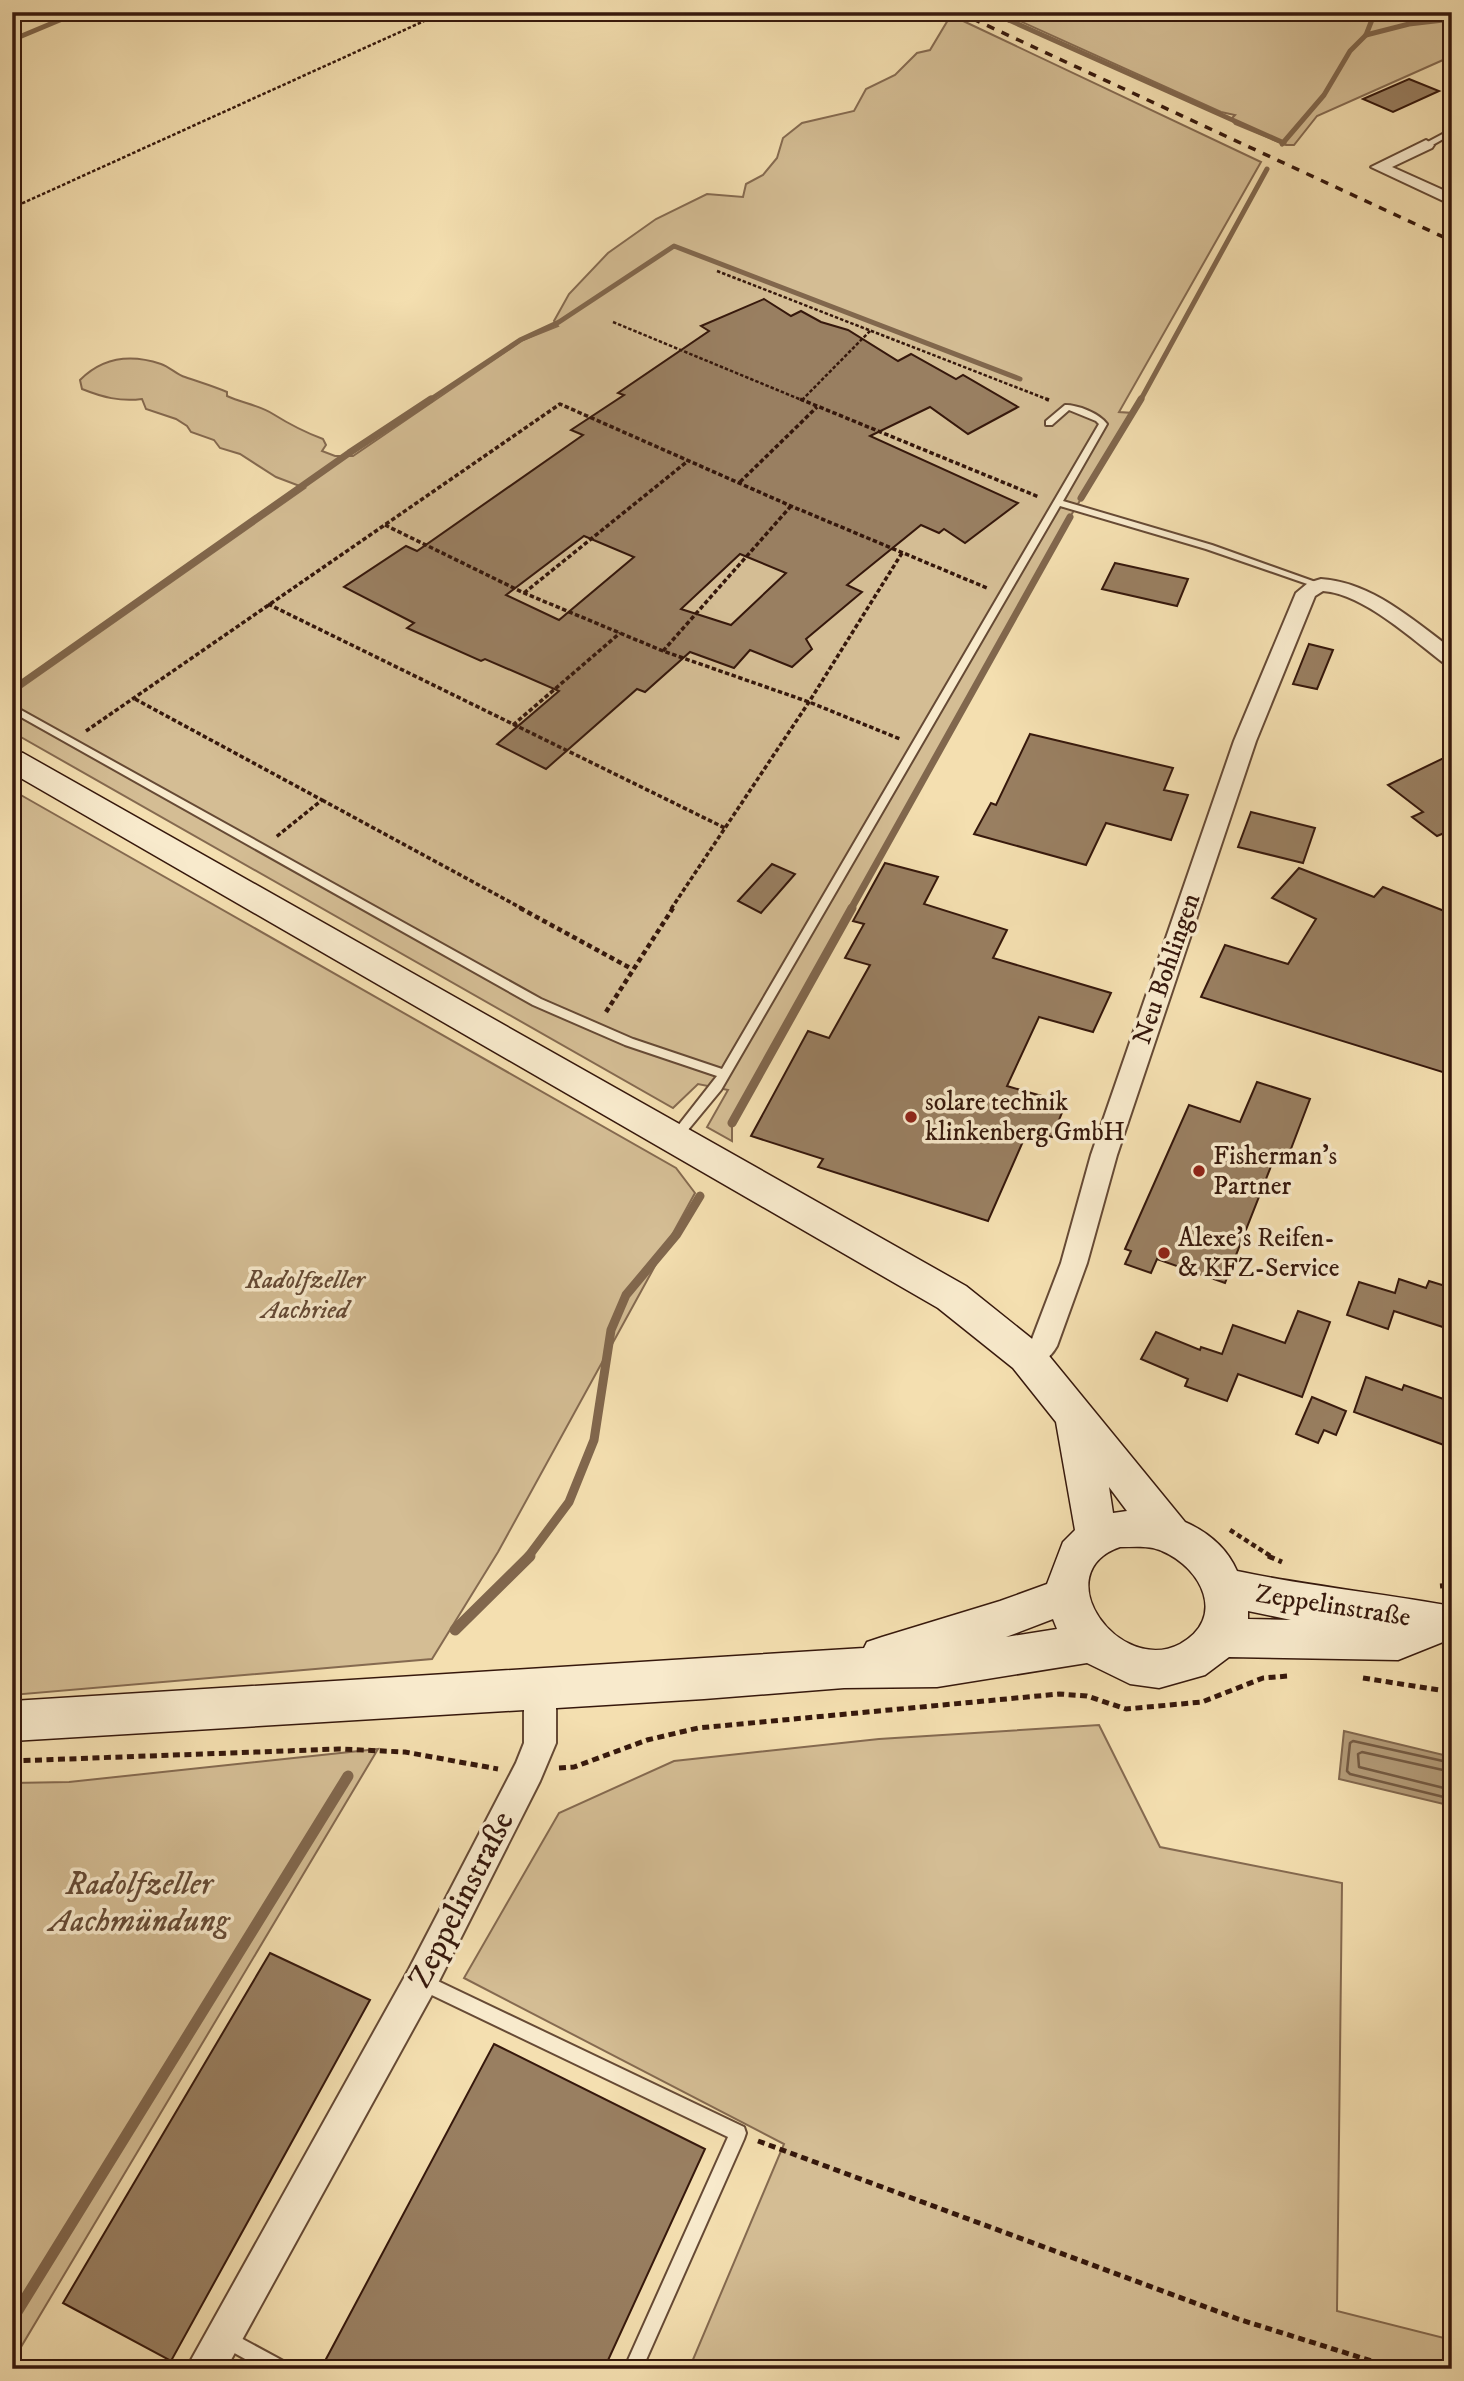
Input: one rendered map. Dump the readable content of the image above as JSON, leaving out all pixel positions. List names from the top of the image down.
{
  "streets": {
    "main road": ["Zeppelinstraße"],
    "street": ["Neu Bohlingen"]
  },
  "parks": ["Radolfzeller Aachried", "Radolfzeller Aachmündung"],
  "places": ["solare technik klinkenberg GmbH", "Fisherman's Partner", "Alexe's Reifen- & KFZ-Service"]
}
